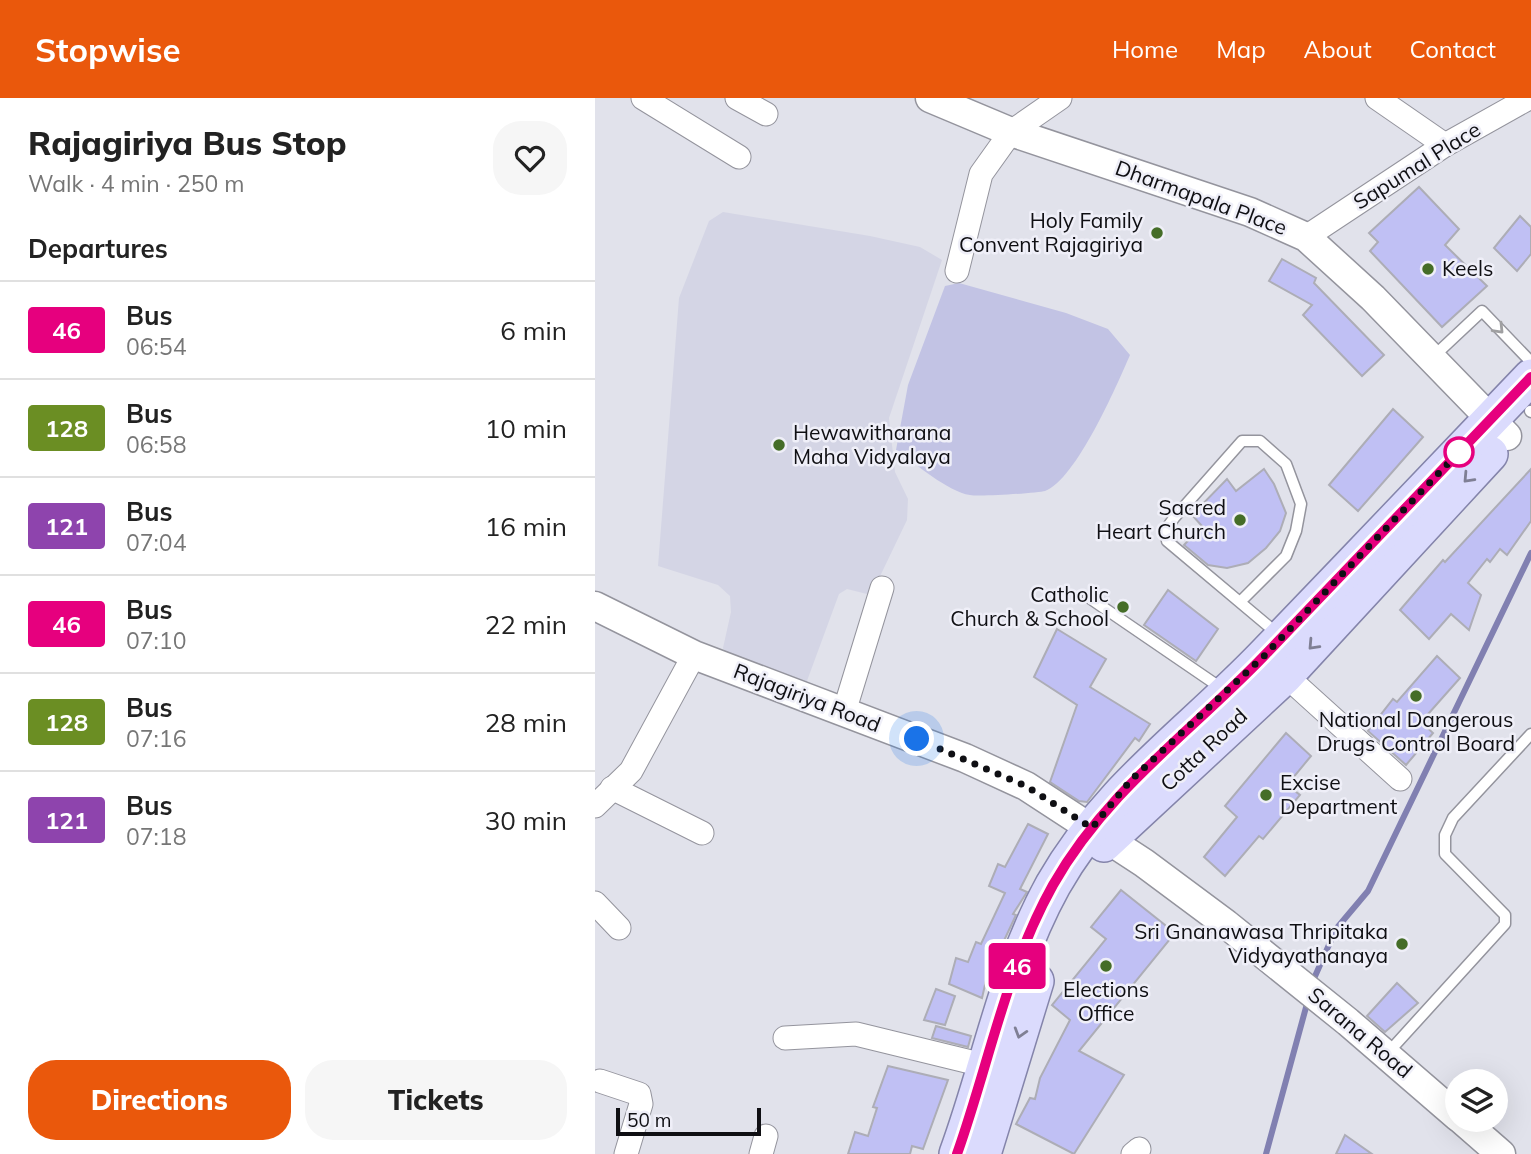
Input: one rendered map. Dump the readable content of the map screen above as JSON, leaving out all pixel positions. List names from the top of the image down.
{
  "streets": {
    "main road": ["Cotta Road"],
    "street": [
      "Sapumal Place",
      "Dharmapala Place",
      "Rajagiriya Road",
      "Sarana Road"
    ]
  },
  "crossings": [
    ["Sapumal Place", "Dharmapala Place"],
    ["Dharmapala Place", "Cotta Road"],
    ["Rajagiriya Road", "Cotta Road"],
    ["Rajagiriya Road", "Sarana Road"],
    ["Cotta Road", "Sarana Road"]
  ],
  "places": [
    "Holy Family Convent Rajagiriya",
    "Keels",
    "Hewawitharana Maha Vidyalaya",
    "Sacred Heart Church",
    "Catholic Church & School",
    "National Dangerous Drugs Control Board",
    "Excise Department",
    "Sri Gnanawasa Thripitaka Vidyayathanaya",
    "Elections Office"
  ],
  "lines": ["bus line 46"],
  "scale_bar": "50 m",
  "page": {
    "header": "Stopwise",
    "nav": [
      "Home",
      "Map",
      "About",
      "Contact"
    ],
    "heading": [
      ["Rajagiriya Bus Stop", "Walk · 4 min · 250 m"],
      "Departures"
    ],
    "on_map": "46",
    "list": [
      {
        "mark": "46",
        "name": "Bus",
        "note": "06:54",
        "value": "6 min"
      },
      {
        "mark": "128",
        "name": "Bus",
        "note": "06:58",
        "value": "10 min"
      },
      {
        "mark": "121",
        "name": "Bus",
        "note": "07:04",
        "value": "16 min"
      },
      {
        "mark": "46",
        "name": "Bus",
        "note": "07:10",
        "value": "22 min"
      },
      {
        "mark": "128",
        "name": "Bus",
        "note": "07:16",
        "value": "28 min"
      },
      {
        "mark": "121",
        "name": "Bus",
        "note": "07:18",
        "value": "30 min"
      }
    ],
    "buttons": ["Directions", "Tickets"],
    "scale": "50 m"
  }
}
